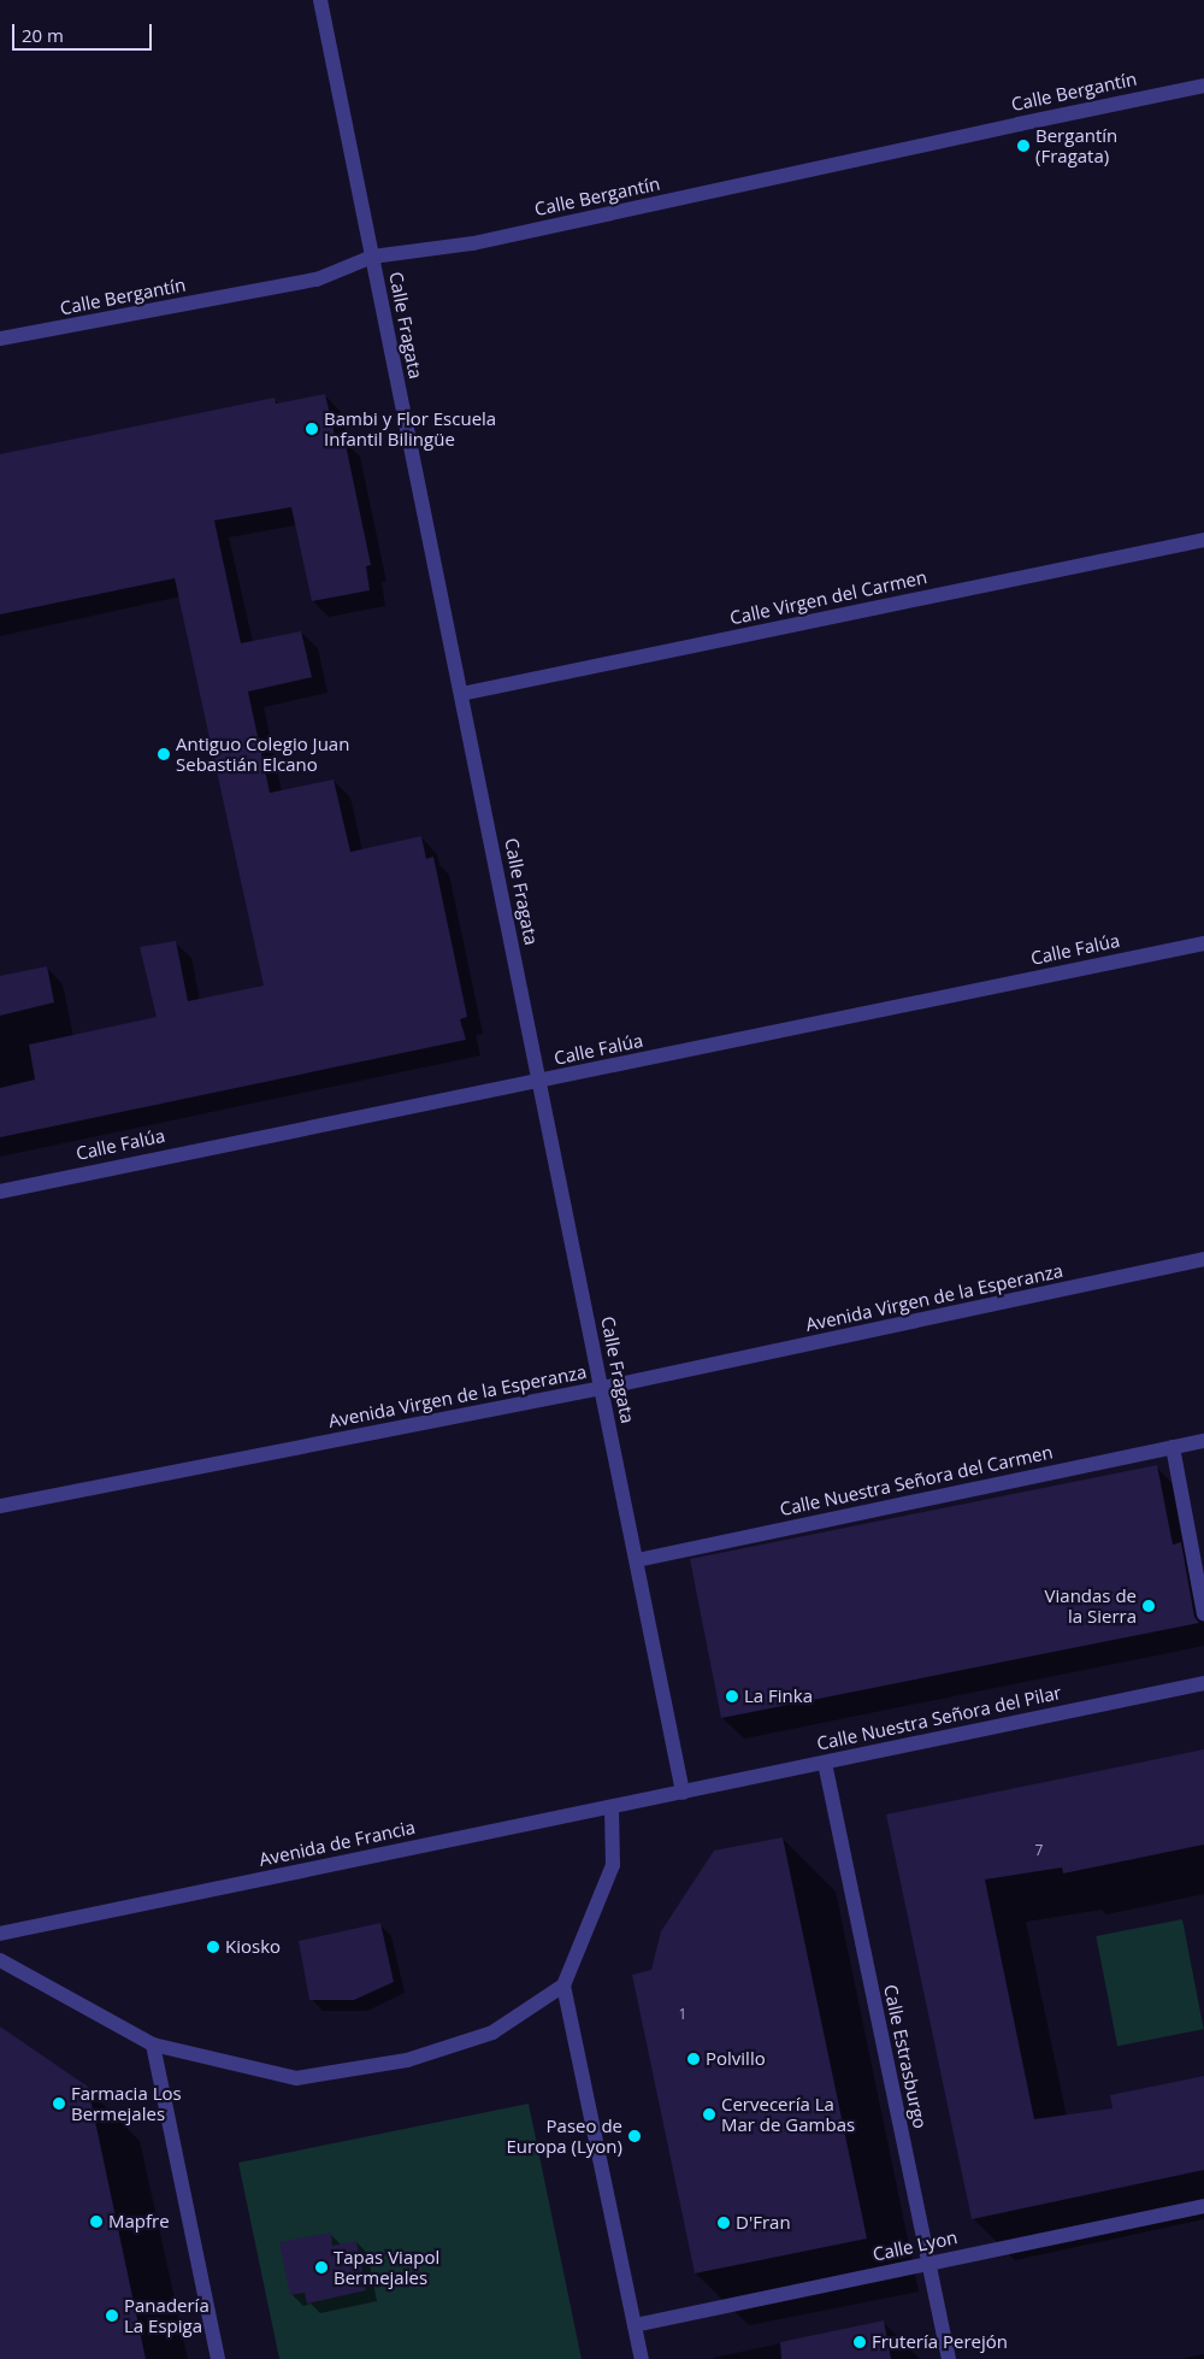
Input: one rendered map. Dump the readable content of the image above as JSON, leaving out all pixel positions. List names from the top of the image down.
{
  "streets": {
    "street": [
      "Calle Bergantín",
      "Calle Fragata",
      "Calle Virgen del Carmen",
      "Calle Falúa",
      "Avenida Virgen de la Esperanza",
      "Calle Nuestra Señora del Carmen",
      "Calle Nuestra Señora del Pilar",
      "Avenida de Francia",
      "Calle Estrasburgo",
      "Calle Lyon"
    ]
  },
  "crossings": [
    ["Calle Bergantín", "Calle Fragata"],
    ["Calle Fragata", "Calle Virgen del Carmen"],
    ["Calle Fragata", "Calle Falúa"],
    ["Calle Fragata", "Avenida Virgen de la Esperanza"],
    ["Calle Fragata", "Calle Nuestra Señora del Carmen"],
    ["Calle Fragata", "Calle Nuestra Señora del Pilar"],
    ["Calle Fragata", "Avenida de Francia"],
    ["Calle Nuestra Señora del Pilar", "Avenida de Francia"],
    ["Calle Nuestra Señora del Pilar", "Calle Estrasburgo"],
    ["Calle Estrasburgo", "Calle Lyon"]
  ],
  "places": [
    "Bergantín (Fragata)",
    "Bambi y Flor Escuela Infantil Bilingüe",
    "Antiguo Colegio Juan Sebastián Elcano",
    "Viandas de la Sierra",
    "La Finka",
    "Kiosko",
    "Polvillo",
    "Farmacia Los Bermejales",
    "Cervecería La Mar de Gambas",
    "Paseo de Europa (Lyon)",
    "Mapfre",
    "D'Fran",
    "Tapas Viapol Bermejales",
    "Panadería La Espiga",
    "Frutería Perejón"
  ],
  "house_numbers": ["7", "1"],
  "scale_bar": "20 m"
}
